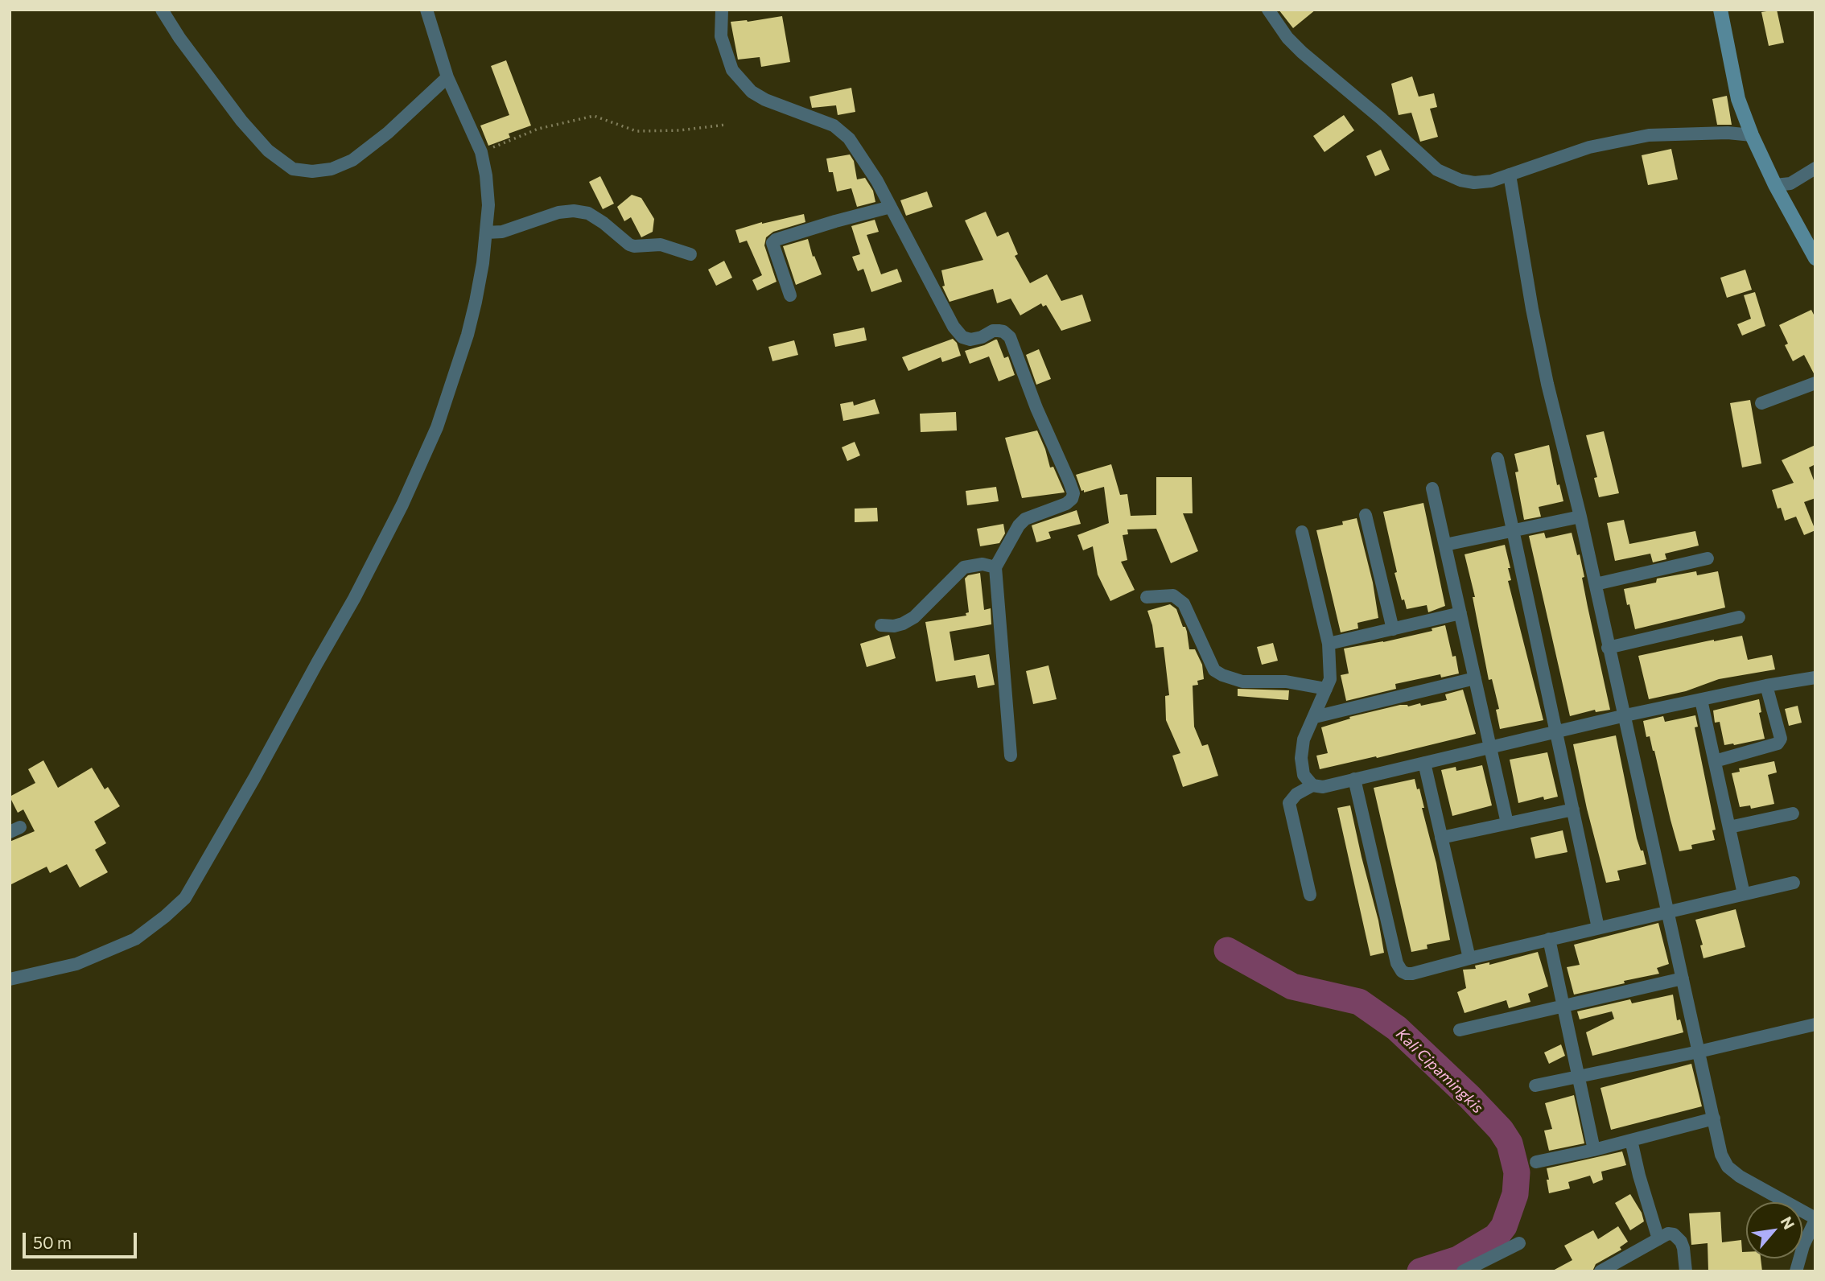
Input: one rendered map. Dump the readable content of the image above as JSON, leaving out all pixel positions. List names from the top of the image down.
{
  "water": ["Kali Cipamingkis"],
  "scale_bar": "50 m",
  "north": "top right"
}
